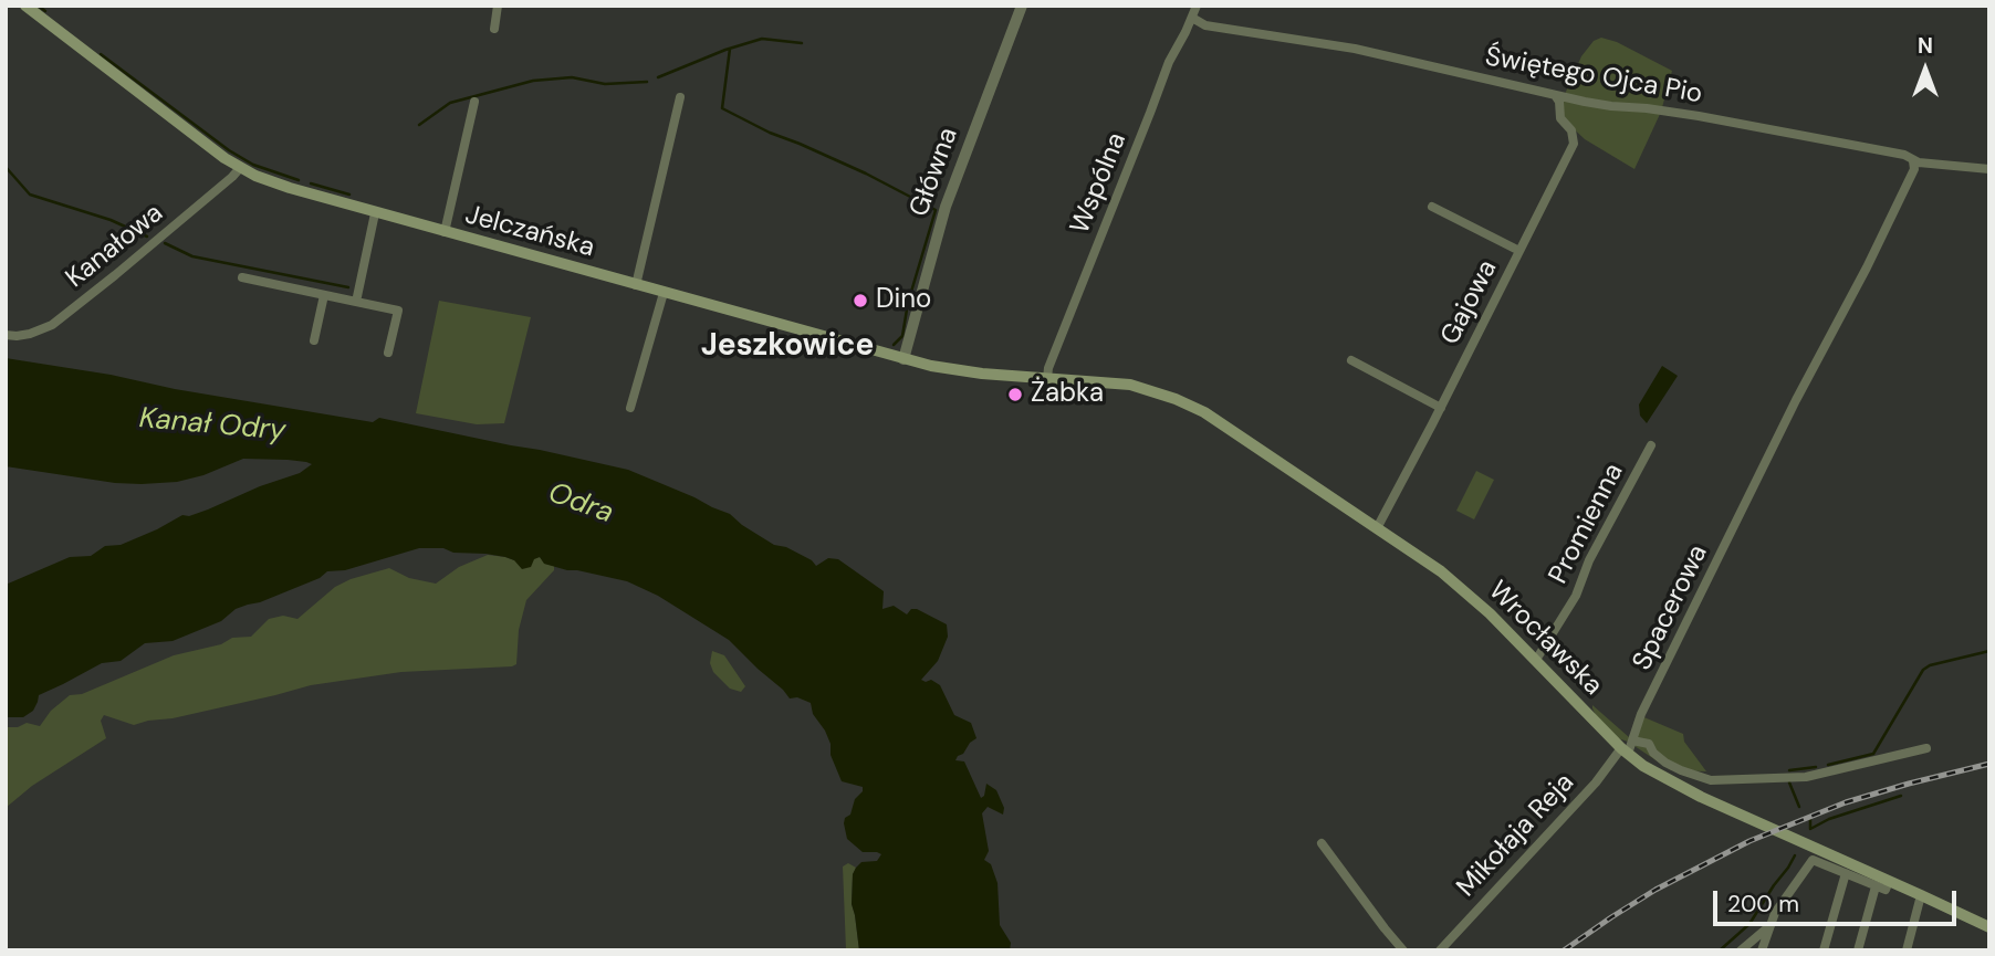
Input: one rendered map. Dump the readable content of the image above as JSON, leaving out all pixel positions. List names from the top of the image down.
{
  "streets": {
    "main road": ["Jelczańska", "Wrocławska"],
    "street": [
      "Świętego Ojca Pio",
      "Główna",
      "Wspólna",
      "Kanałowa",
      "Gajowa",
      "Promienna",
      "Spacerowa",
      "Mikołaja Reja"
    ]
  },
  "crossings": [
    ["Świętego Ojca Pio", "Wspólna"],
    ["Świętego Ojca Pio", "Gajowa"],
    ["Świętego Ojca Pio", "Spacerowa"],
    ["Główna", "Jelczańska"],
    ["Wspólna", "Jelczańska"],
    ["Jelczańska", "Kanałowa"],
    ["Jelczańska", "Wrocławska"],
    ["Gajowa", "Wrocławska"],
    ["Promienna", "Wrocławska"],
    ["Spacerowa", "Wrocławska"],
    ["Spacerowa", "Mikołaja Reja"],
    ["Wrocławska", "Mikołaja Reja"]
  ],
  "districts": ["Jeszkowice"],
  "water": ["Kanał Odry", "Odra"],
  "places": ["Dino", "Żabka"],
  "scale_bar": "200 m",
  "north": "top"
}
